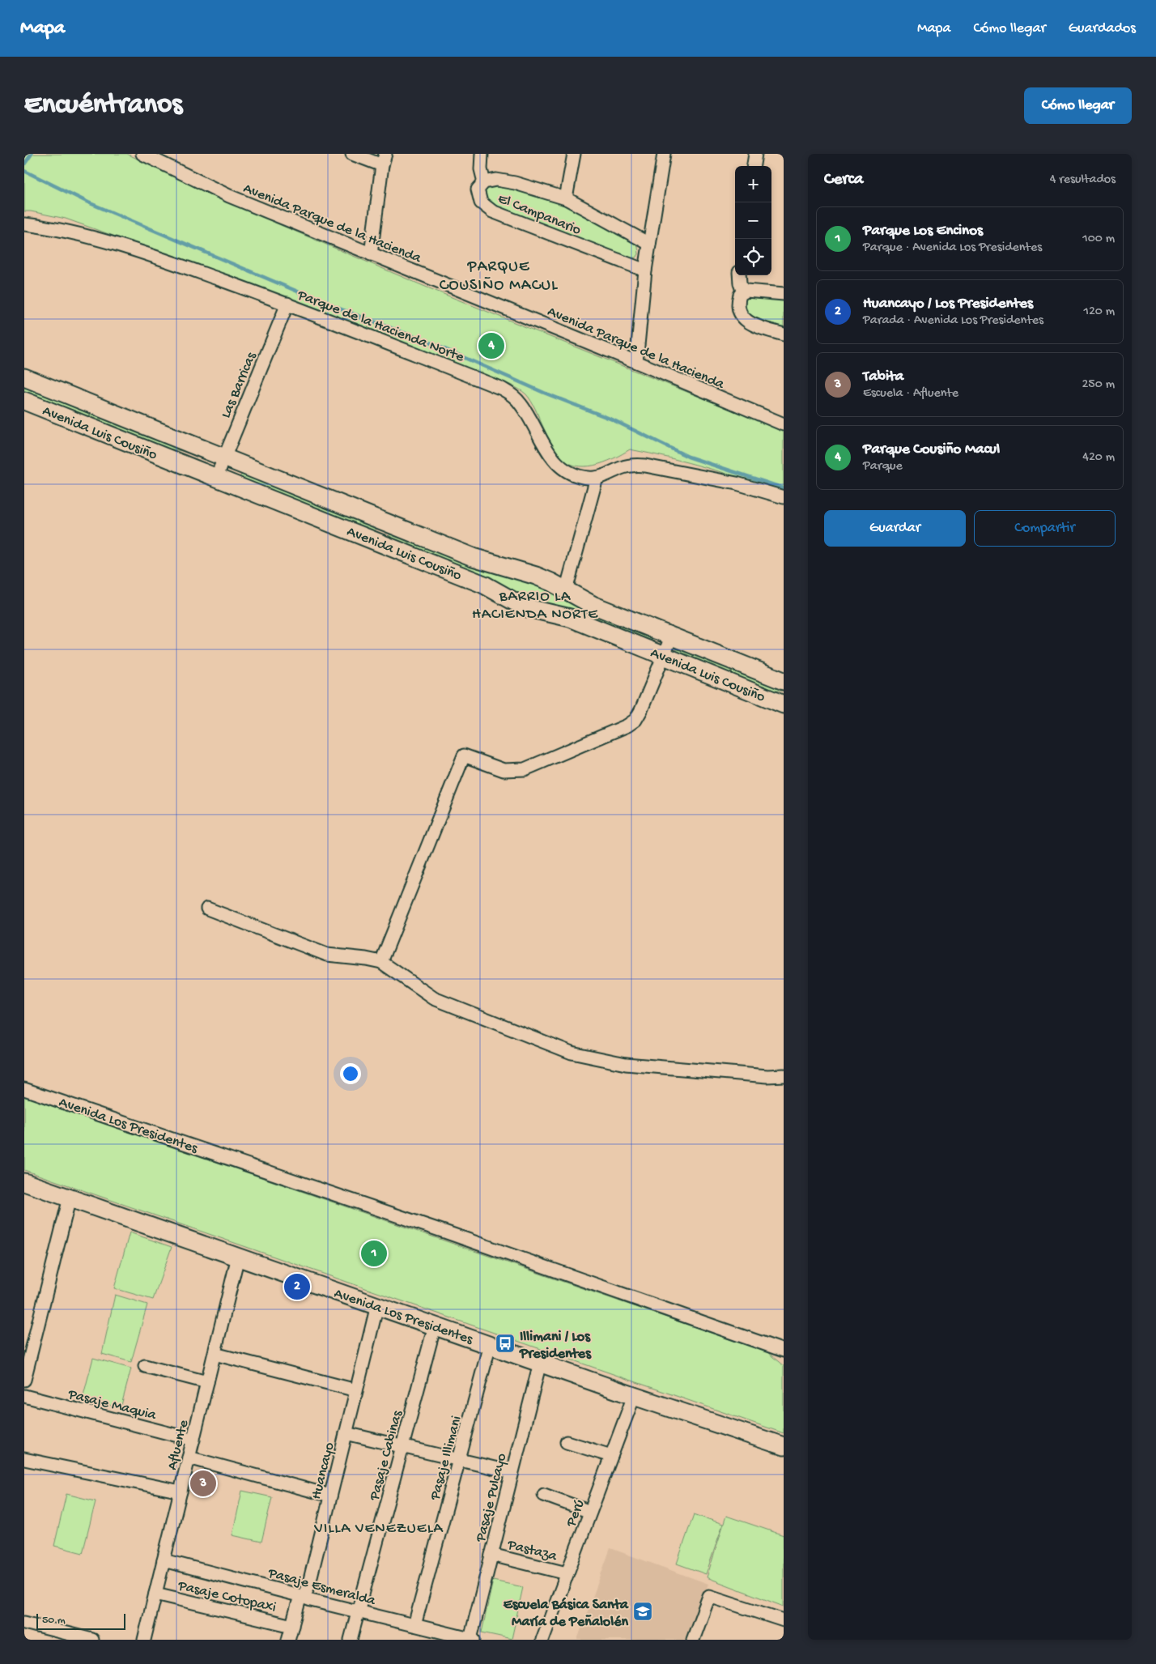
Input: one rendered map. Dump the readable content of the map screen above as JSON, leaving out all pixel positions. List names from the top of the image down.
{
  "streets": {
    "street": [
      "El Campanario",
      "Avenida Parque de la Hacienda",
      "Parque de la Hacienda Norte",
      "Las Barricas",
      "Avenida Luis Cousiño",
      "Avenida Los Presidentes",
      "Pasaje Maquia",
      "Afluente",
      "Pasaje Cabinas",
      "Pasaje Illimani",
      "Huancayo",
      "Pasaje Pulcayo",
      "Perú",
      "Pastaza",
      "Pasaje Esmeralda",
      "Pasaje Cotopaxi"
    ]
  },
  "crossings": [
    ["Parque de la Hacienda Norte", "Las Barricas"],
    ["Las Barricas", "Avenida Luis Cousiño"],
    ["Avenida Los Presidentes", "Afluente"],
    ["Avenida Los Presidentes", "Pasaje Cabinas"],
    ["Avenida Los Presidentes", "Pasaje Illimani"],
    ["Avenida Los Presidentes", "Huancayo"],
    ["Avenida Los Presidentes", "Pasaje Pulcayo"],
    ["Avenida Los Presidentes", "Perú"],
    ["Pasaje Maquia", "Afluente"],
    ["Afluente", "Pasaje Esmeralda"],
    ["Afluente", "Pasaje Cotopaxi"],
    ["Pasaje Cabinas", "Pasaje Esmeralda"],
    ["Pasaje Illimani", "Pasaje Esmeralda"],
    ["Huancayo", "Pasaje Esmeralda"],
    ["Huancayo", "Pasaje Cotopaxi"],
    ["Pasaje Pulcayo", "Pastaza"],
    ["Pasaje Pulcayo", "Pasaje Esmeralda"],
    ["Perú", "Pastaza"]
  ],
  "districts": ["PARQUE COUSIÑO MACUL", "BARRIO LA HACIENDA NORTE", "VILLA VENEZUELA"],
  "places": {
    "bus stop": ["Illimani / Los Presidentes"],
    "school or university": ["Escuela Básica Santa María de Peñalolén"]
  },
  "scale_bar": "50 m",
  "page": {
    "header": "Mapa",
    "nav": ["Mapa", "Cómo llegar", "Guardados"],
    "buttons": [
      "Cómo llegar",
      ["Guardar", "Compartir"]
    ],
    "title": "Encuéntranos",
    "heading": ["Cerca", "4 resultados"],
    "map_buttons": ["+", "−"],
    "list": [
      {
        "mark": "1",
        "name": "Parque Los Encinos",
        "note": "Parque · Avenida Los Presidentes",
        "value": "100 m"
      },
      {
        "mark": "2",
        "name": "Huancayo / Los Presidentes",
        "note": "Parada · Avenida Los Presidentes",
        "value": "120 m"
      },
      {
        "mark": "3",
        "name": "Tabita",
        "note": "Escuela · Afluente",
        "value": "250 m"
      },
      {
        "mark": "4",
        "name": "Parque Cousiño Macul",
        "note": "Parque",
        "value": "420 m"
      }
    ],
    "pins": [
      "4",
      "1",
      "2",
      "3"
    ],
    "scale": "50 m"
  }
}
